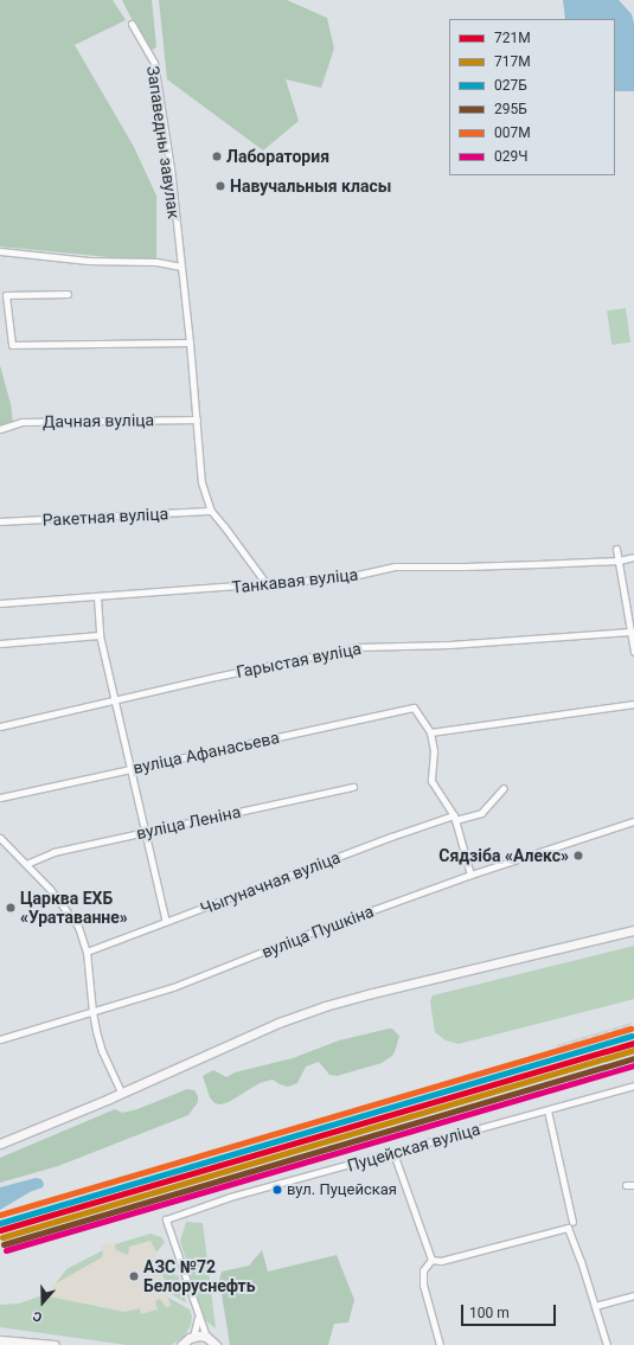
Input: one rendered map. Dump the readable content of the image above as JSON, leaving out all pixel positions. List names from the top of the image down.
{
  "streets": {
    "street": [
      "Запаведны завулак",
      "Дачная вуліца",
      "Ракетная вуліца",
      "Танкавая вуліца",
      "Гарыстая вуліца",
      "вуліца Афанасьева",
      "вуліца Леніна",
      "Чыгуначная вуліца",
      "вуліца Пушкіна",
      "Пуцейская вуліца"
    ]
  },
  "places": [
    "Лаборатория",
    "Навучальныя класы",
    "Сядзіба «Алекс»",
    "Царква ЕХБ «Уратаванне»",
    "вул. Пуцейская",
    "АЗС №72 Белоруснефть"
  ],
  "lines": [
    "transit line 007М",
    "transit line 027Б",
    "transit line 721М",
    "transit line 717М",
    "transit line 295Б",
    "transit line 029Ч"
  ],
  "legend": [
    "721М",
    "717М",
    "027Б",
    "295Б",
    "007М",
    "029Ч"
  ],
  "scale_bar": "100 m",
  "north": "bottom"
}
